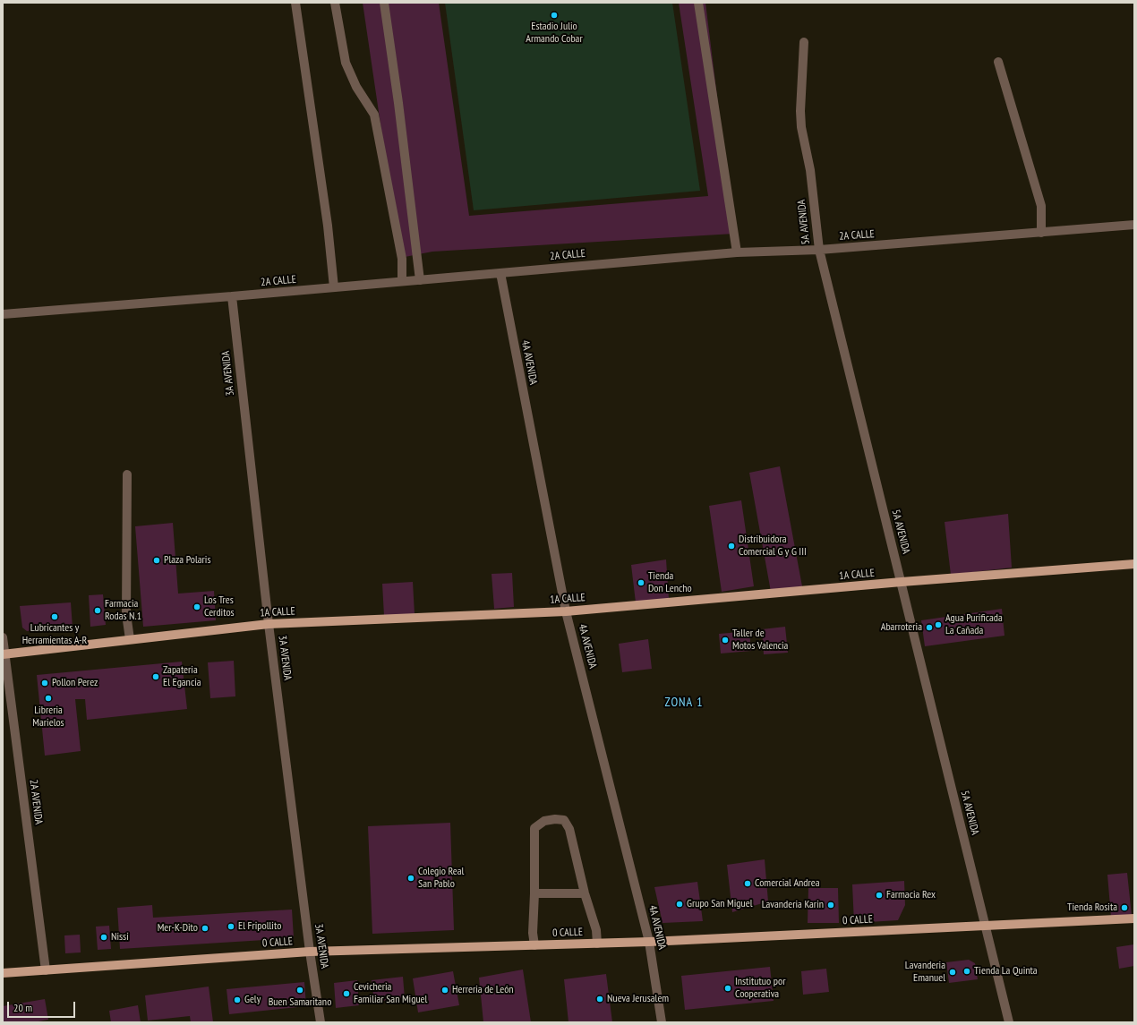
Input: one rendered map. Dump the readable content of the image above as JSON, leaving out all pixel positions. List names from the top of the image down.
{
  "streets": {
    "main road": ["1A CALLE", "0 CALLE"],
    "street": [
      "5A AVENIDA",
      "2A CALLE",
      "4A AVENIDA",
      "3A AVENIDA",
      "2A AVENIDA"
    ]
  },
  "crossings": [
    ["5A AVENIDA", "2A CALLE"],
    ["5A AVENIDA", "1A CALLE"],
    ["5A AVENIDA", "0 CALLE"],
    ["2A CALLE", "4A AVENIDA"],
    ["2A CALLE", "3A AVENIDA"],
    ["4A AVENIDA", "1A CALLE"],
    ["4A AVENIDA", "0 CALLE"],
    ["3A AVENIDA", "1A CALLE"],
    ["3A AVENIDA", "0 CALLE"],
    ["1A CALLE", "2A AVENIDA"],
    ["2A AVENIDA", "0 CALLE"]
  ],
  "districts": ["ZONA 1"],
  "places": [
    "Estadio Julio Armando Cobar",
    "Distribuidora Comercial G y G III",
    "Plaza Polaris",
    "Tienda Don Lencho",
    "Los Tres Cerditos",
    "Farmacia Rodas N.1",
    "Lubricantes y Herramientas A-R",
    "Agua Purificada La Cañada",
    "Abarroteria",
    "Taller de Motos Valencia",
    "Zapateria El Egancia",
    "Pollon Perez",
    "Libreria Marielos",
    "Colegio Real San Pablo",
    "Comercial Andrea",
    "Farmacia Rex",
    "Grupo San Miguel",
    "Lavanderia Karin",
    "Tienda Rosita",
    "El Fripollito",
    "Mer-K-Dito",
    "Nissi",
    "Tienda La Quinta",
    "Lavanderia Emanuel",
    "Institutuo por Cooperativa",
    "Buen Samaritano",
    "Herreria de León",
    "Cevicheria Familiar San Miguel",
    "Nueva Jerusalem",
    "Gely"
  ],
  "scale_bar": "20 m"
}
